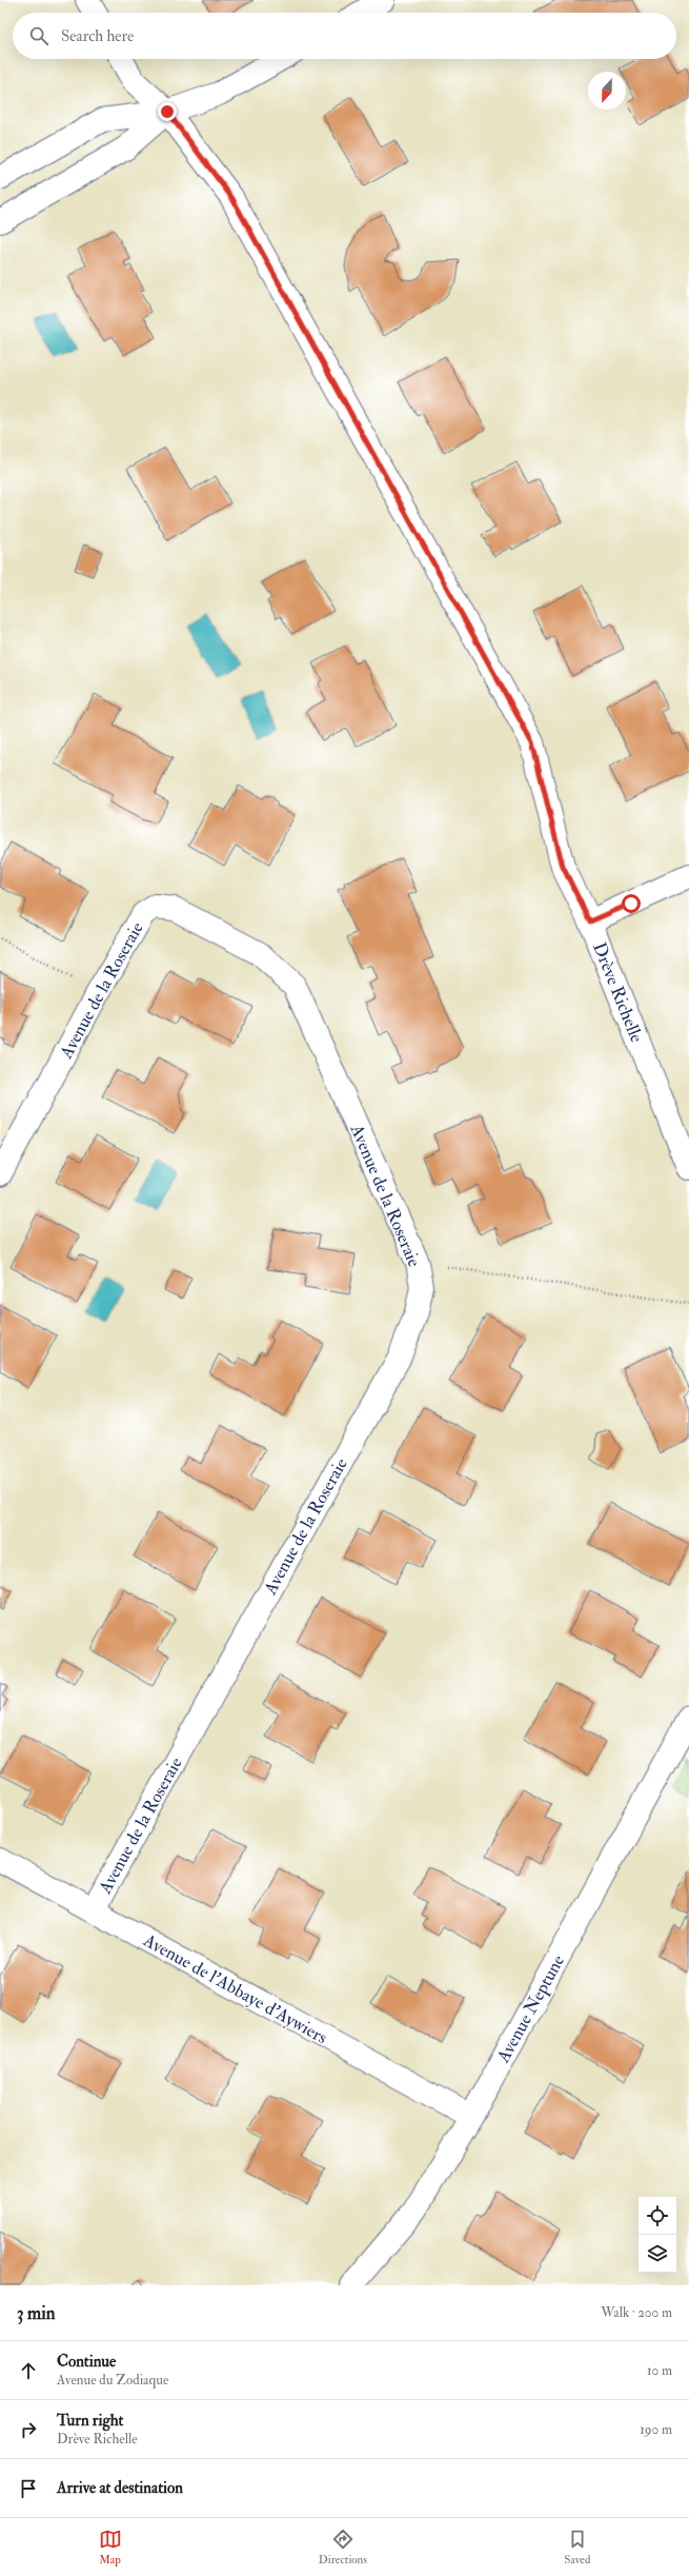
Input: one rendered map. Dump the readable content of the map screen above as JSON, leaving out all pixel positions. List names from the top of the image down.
{
  "streets": {
    "street": [
      "Avenue de la Roseraie",
      "Drève Richelle",
      "Avenue de l'Abbaye d'Aywiers",
      "Avenue Neptune"
    ]
  },
  "crossings": [
    ["Avenue de la Roseraie", "Avenue de l'Abbaye d'Aywiers"],
    ["Avenue de l'Abbaye d'Aywiers", "Avenue Neptune"]
  ],
  "north": "bottom",
  "page": {
    "search": "Search here",
    "heading": ["3 min", "Walk · 200 m"],
    "list": [
      ["Continue", "Avenue du Zodiaque", "10 m"],
      ["Turn right", "Drève Richelle", "190 m"],
      "Arrive at destination"
    ],
    "nav": ["Map", "Directions", "Saved"]
  }
}
